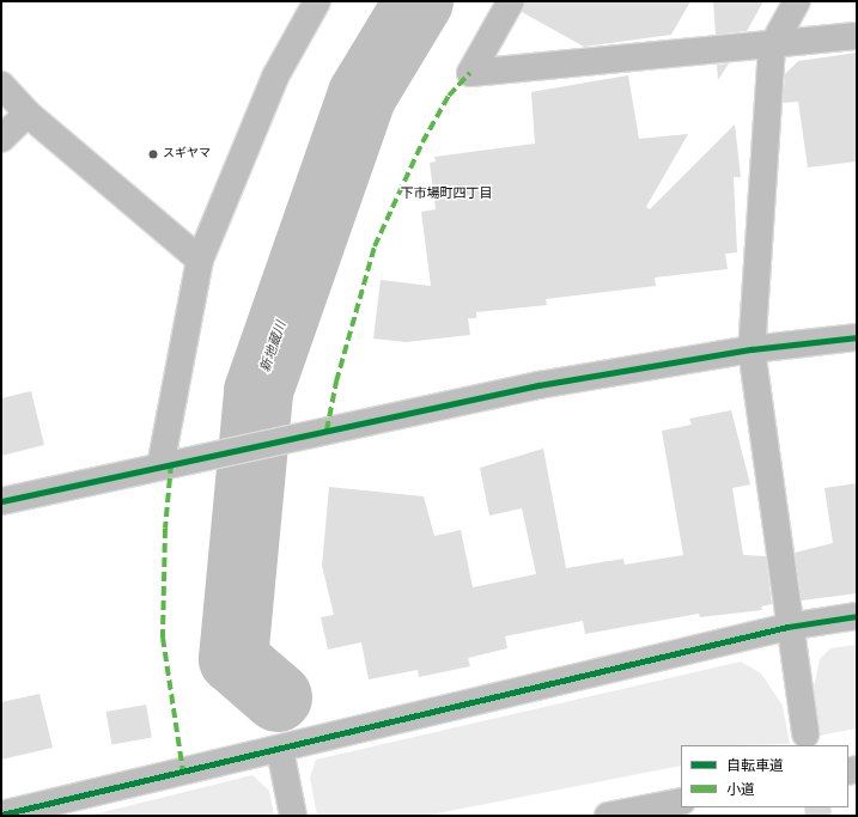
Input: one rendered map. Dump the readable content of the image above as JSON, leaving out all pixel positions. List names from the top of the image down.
{
  "districts": ["下市場町四丁目"],
  "water": ["新地蔵川"],
  "places": ["スギヤマ"],
  "legend": ["自転車道", "小道"]
}
